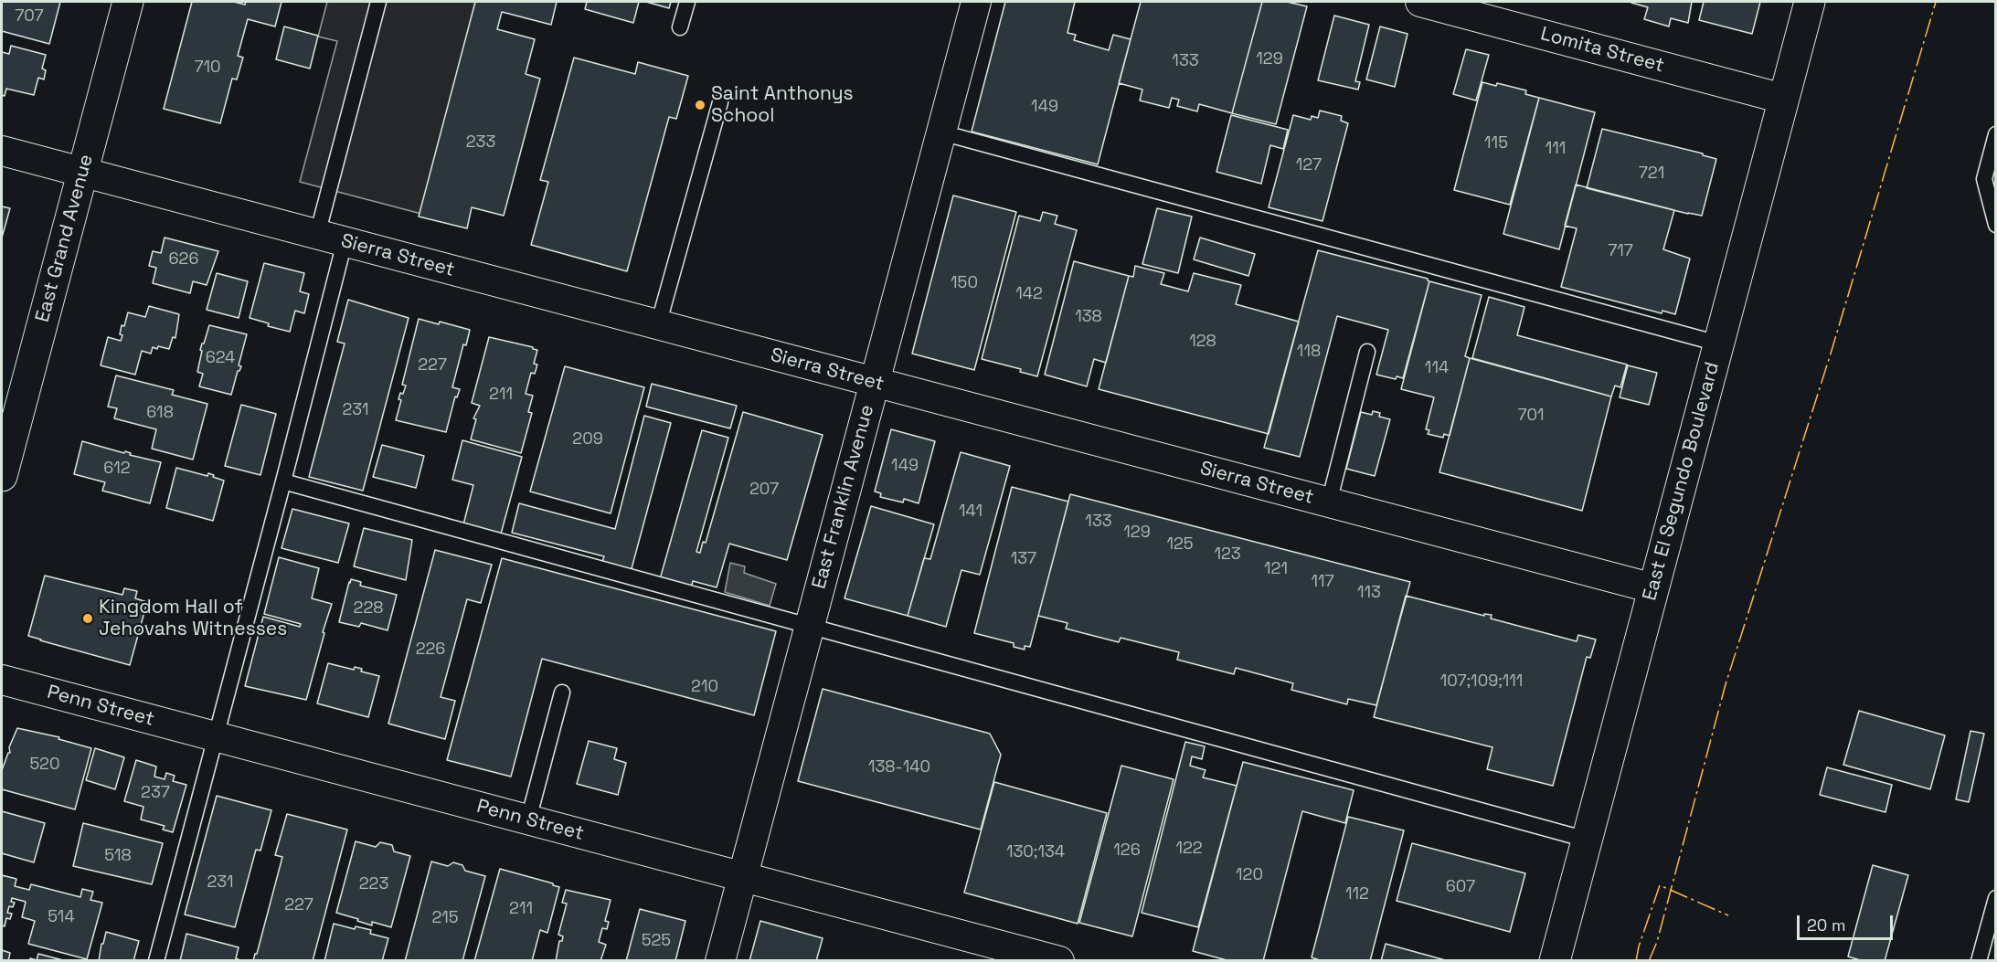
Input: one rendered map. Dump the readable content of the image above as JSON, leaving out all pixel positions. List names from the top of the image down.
{
  "streets": {
    "main road": ["East Grand Avenue", "East El Segundo Boulevard"],
    "street": [
      "Lomita Street",
      "Sierra Street",
      "East Franklin Avenue",
      "Penn Street"
    ]
  },
  "crossings": [
    ["Lomita Street", "East El Segundo Boulevard"],
    ["East Grand Avenue", "Sierra Street"],
    ["Sierra Street", "East El Segundo Boulevard"],
    ["Sierra Street", "East Franklin Avenue"],
    ["East Franklin Avenue", "Penn Street"]
  ],
  "places": ["Saint Anthonys School", "Kingdom Hall of Jehovahs Witnesses"],
  "house_numbers": [
    "707",
    "129",
    "133",
    "710",
    "149",
    "233",
    "115",
    "111",
    "127",
    "721",
    "717",
    "626",
    "150",
    "142",
    "138",
    "128",
    "118",
    "624",
    "227",
    "114",
    "211",
    "231",
    "618",
    "701",
    "209",
    "149",
    "612",
    "207",
    "141",
    "133",
    "129",
    "125",
    "123",
    "137",
    "121",
    "117",
    "113",
    "228",
    "226",
    "107;109;111",
    "210",
    "520",
    "138-140",
    "237",
    "122",
    "126",
    "130;134",
    "518",
    "120",
    "231",
    "223",
    "607",
    "112",
    "227",
    "211",
    "514",
    "215",
    "525"
  ],
  "scale_bar": "20 m"
}
